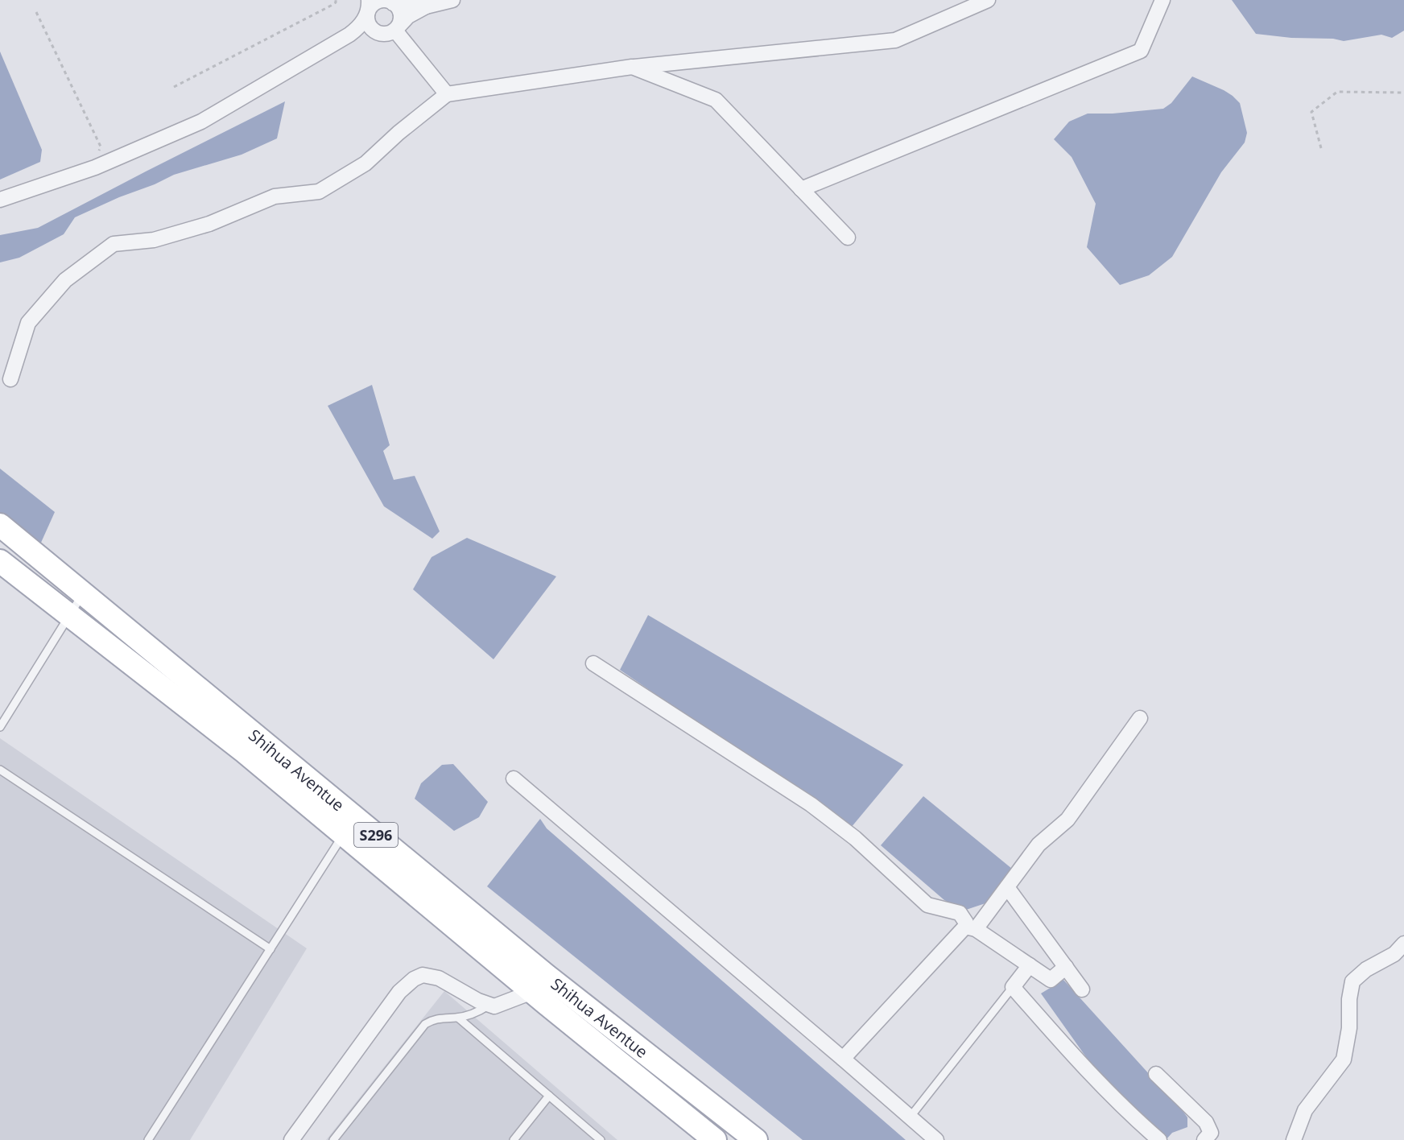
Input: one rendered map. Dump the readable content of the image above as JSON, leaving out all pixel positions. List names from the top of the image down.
{
  "streets": {
    "main road": ["Shihua Aventue", "S296"]
  }
}
